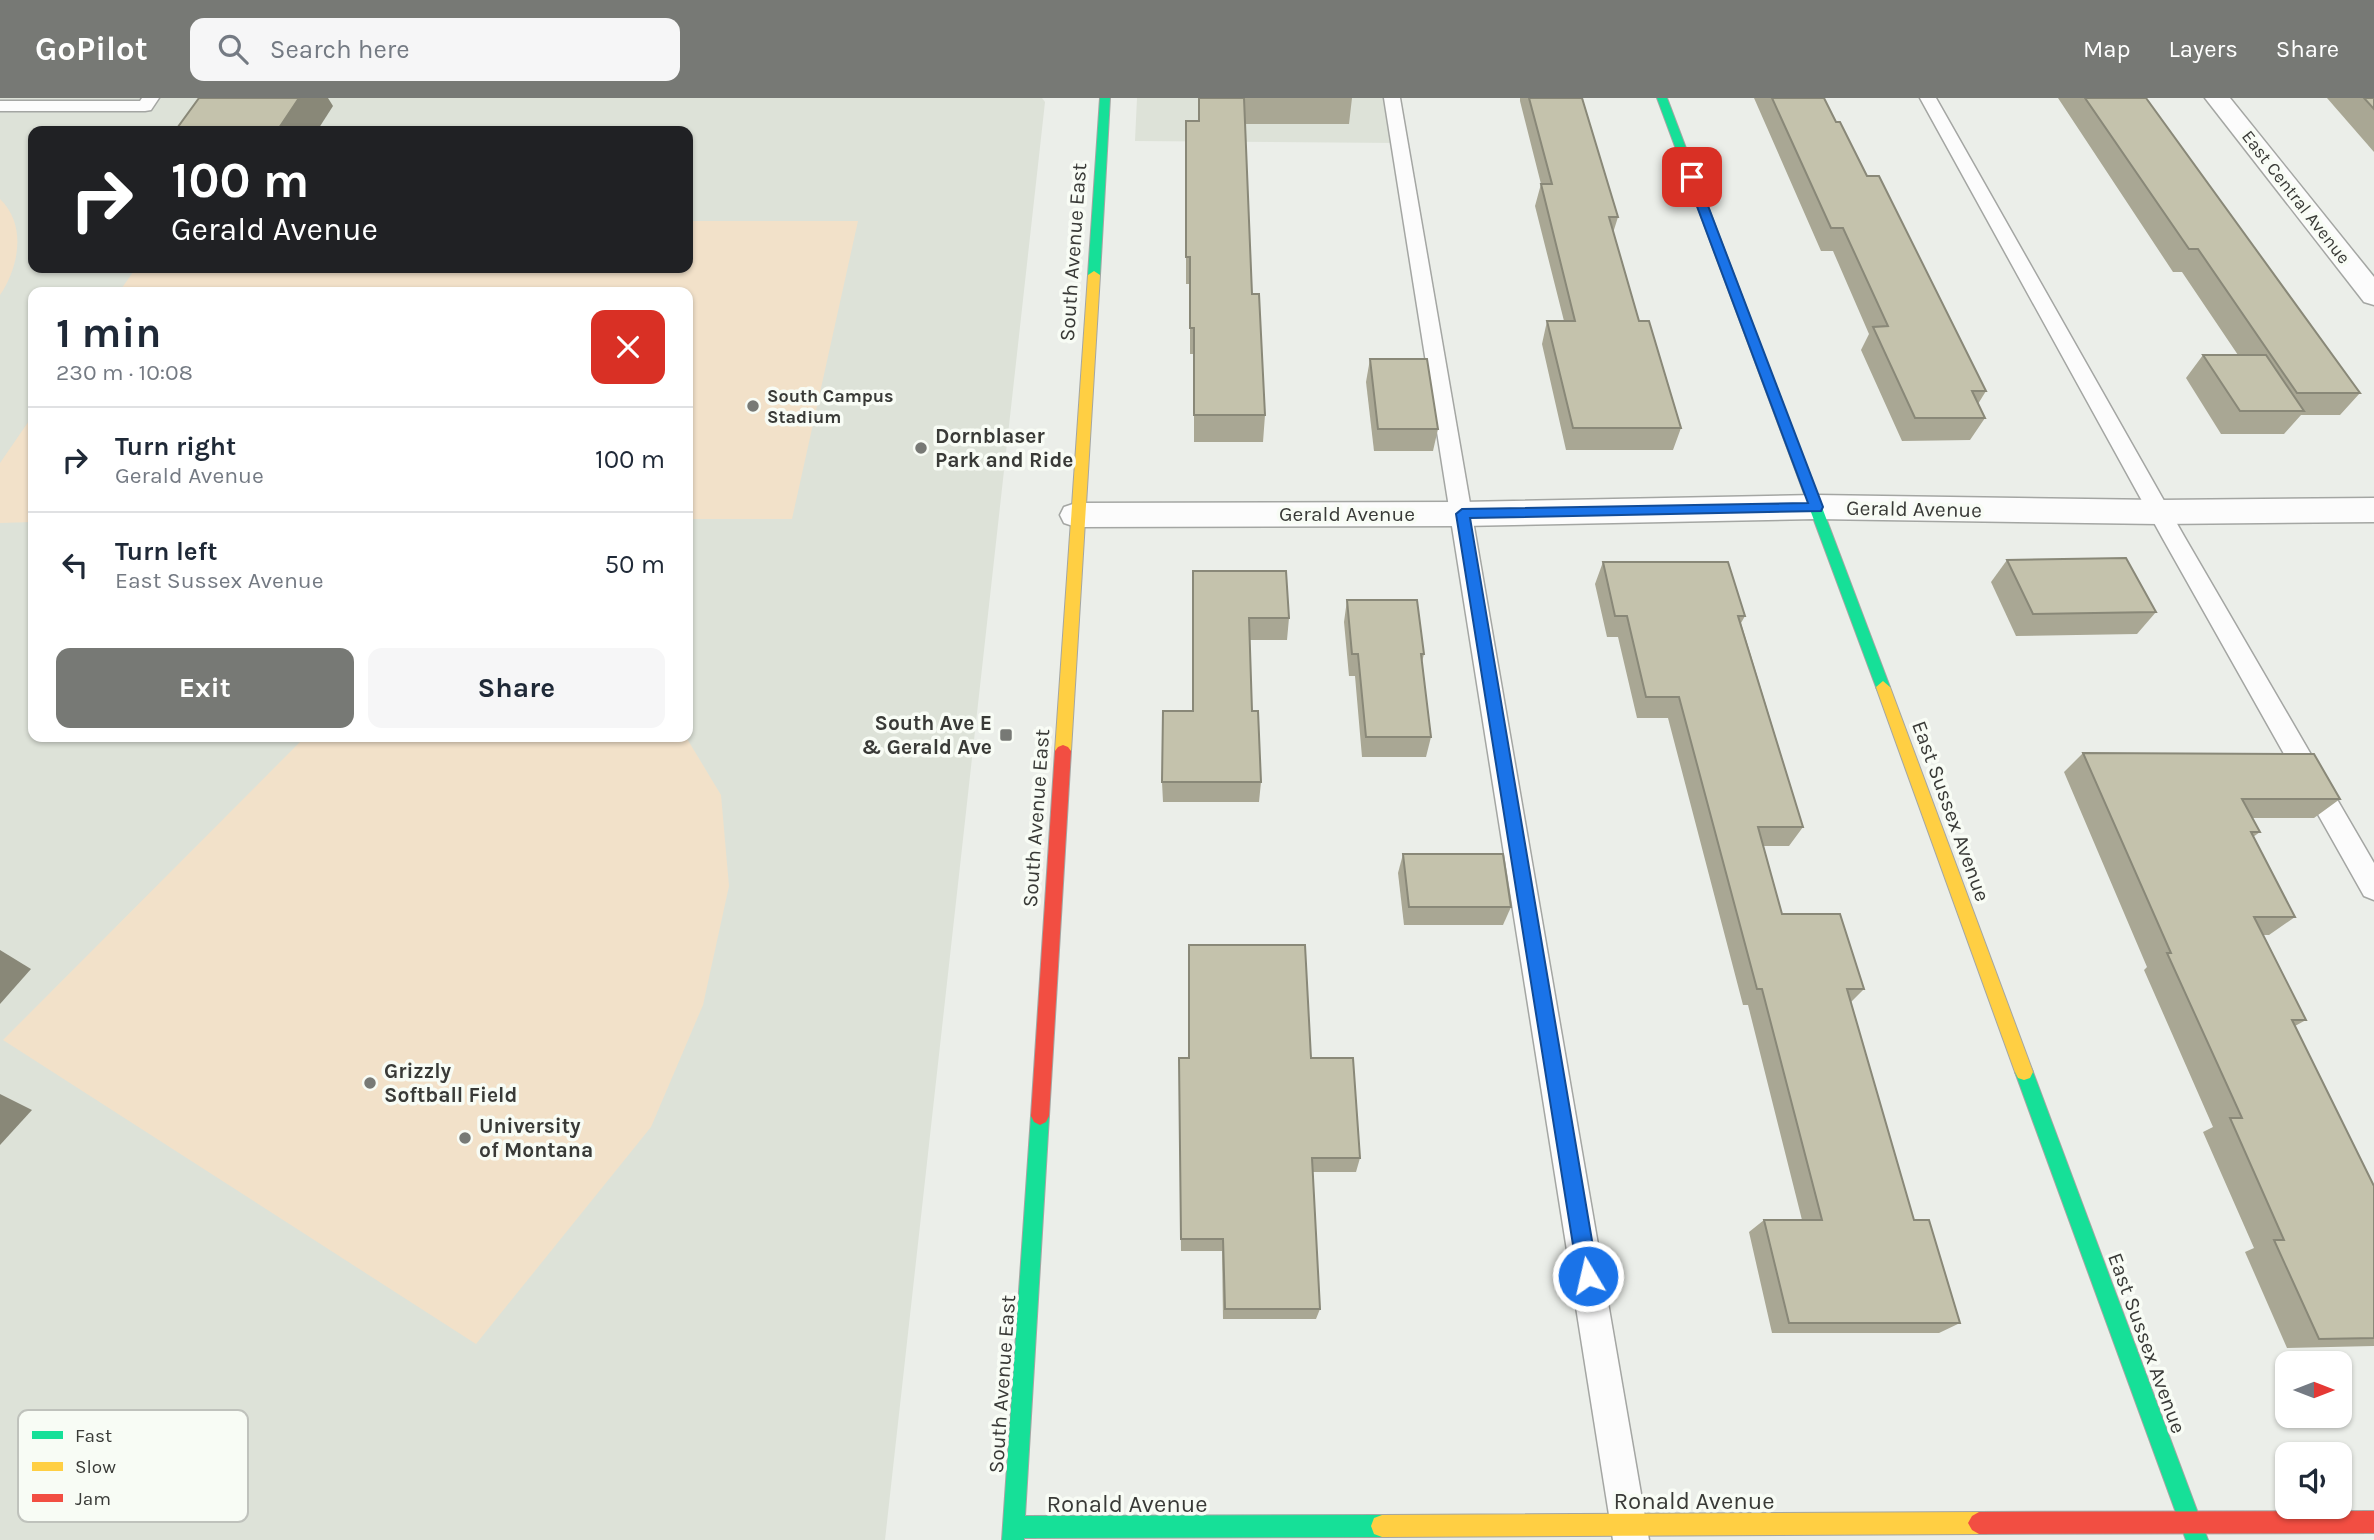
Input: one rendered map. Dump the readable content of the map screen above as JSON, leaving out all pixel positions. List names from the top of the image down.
{
  "streets": {
    "street": [
      "East Central Avenue",
      "South Avenue East",
      "Gerald Avenue",
      "East Sussex Avenue",
      "Ronald Avenue"
    ]
  },
  "crossings": [
    ["South Avenue East", "Gerald Avenue"],
    ["South Avenue East", "Ronald Avenue"],
    ["Gerald Avenue", "East Sussex Avenue"],
    ["East Sussex Avenue", "Ronald Avenue"]
  ],
  "places": {
    "other": [
      "South Campus Stadium",
      "Dornblaser Park and Ride",
      "Grizzly Softball Field",
      "University of Montana"
    ],
    "transit": ["South Ave E & Gerald Ave"]
  },
  "legend": ["Fast", "Slow", "Jam"],
  "north": "right",
  "page": {
    "header": "GoPilot",
    "search": "Search here",
    "nav": ["Map", "Layers", "Share"],
    "turn": ["100 m", "Gerald Avenue"],
    "heading": ["1 min", "230 m · 10:08"],
    "list": [
      {
        "name": "Turn right",
        "note": "Gerald Avenue",
        "value": "100 m"
      },
      {
        "name": "Turn left",
        "note": "East Sussex Avenue",
        "value": "50 m"
      }
    ],
    "buttons": ["Exit", "Share"]
  }
}
